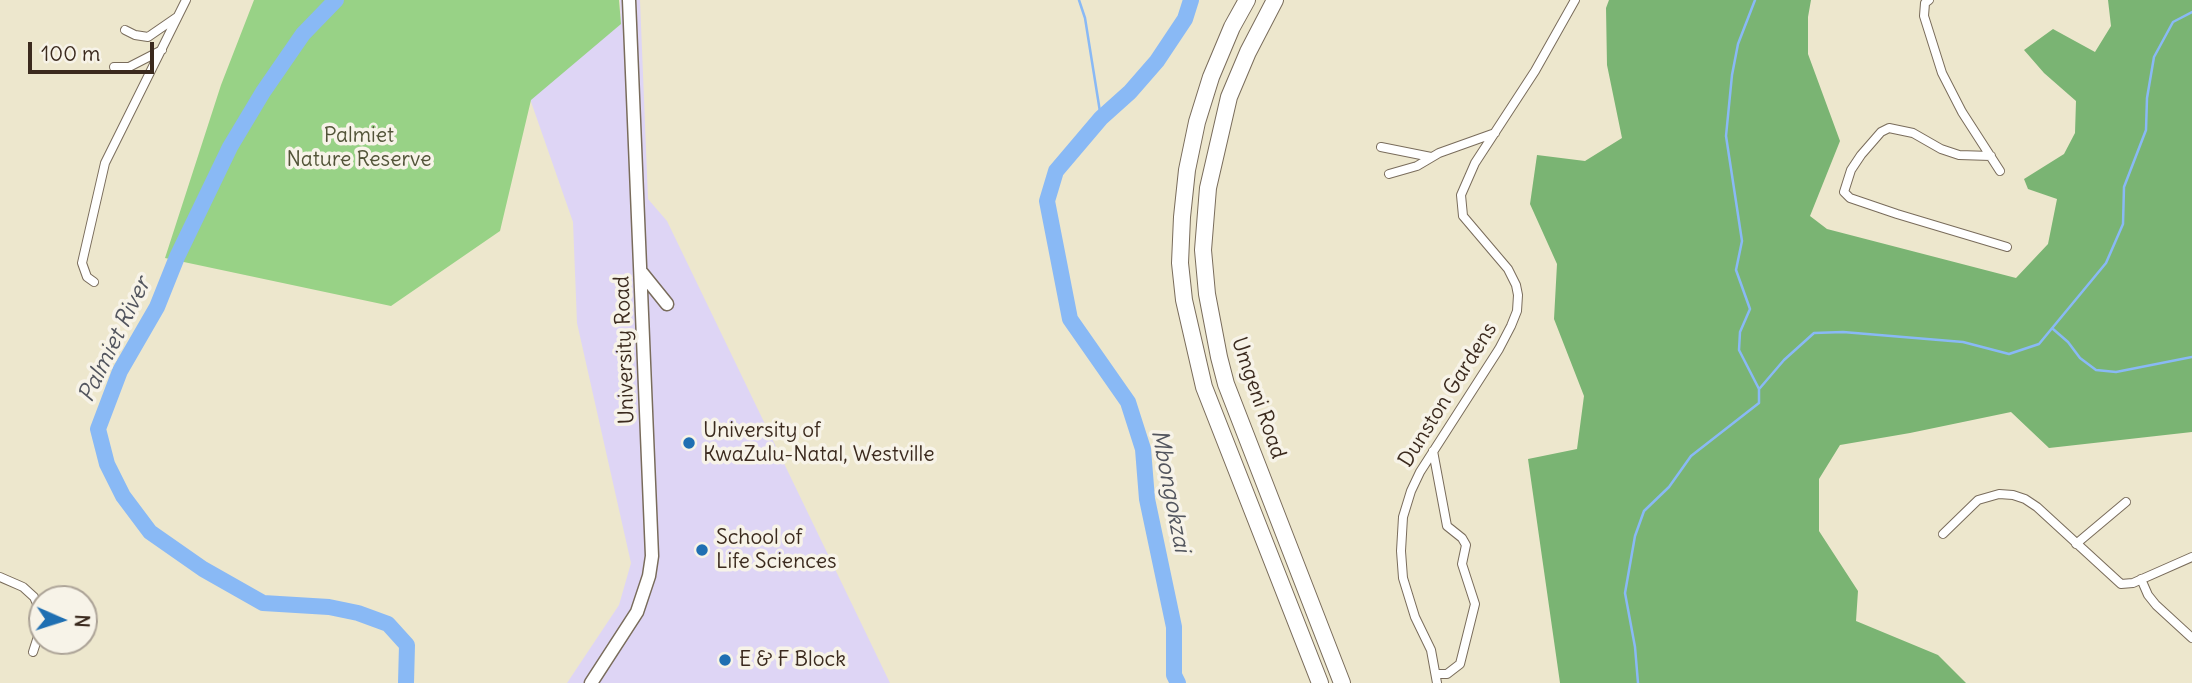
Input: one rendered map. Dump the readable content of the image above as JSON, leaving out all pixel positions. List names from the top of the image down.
{
  "streets": {
    "highway": ["Umgeni Road"],
    "street": ["University Road", "Dunston Gardens"]
  },
  "water": ["Palmiet River", "Mbongokzai"],
  "parks": ["Palmiet Nature Reserve"],
  "places": ["University of KwaZulu-Natal, Westville", "School of Life Sciences", "E & F Block"],
  "scale_bar": "100 m",
  "north": "right"
}
